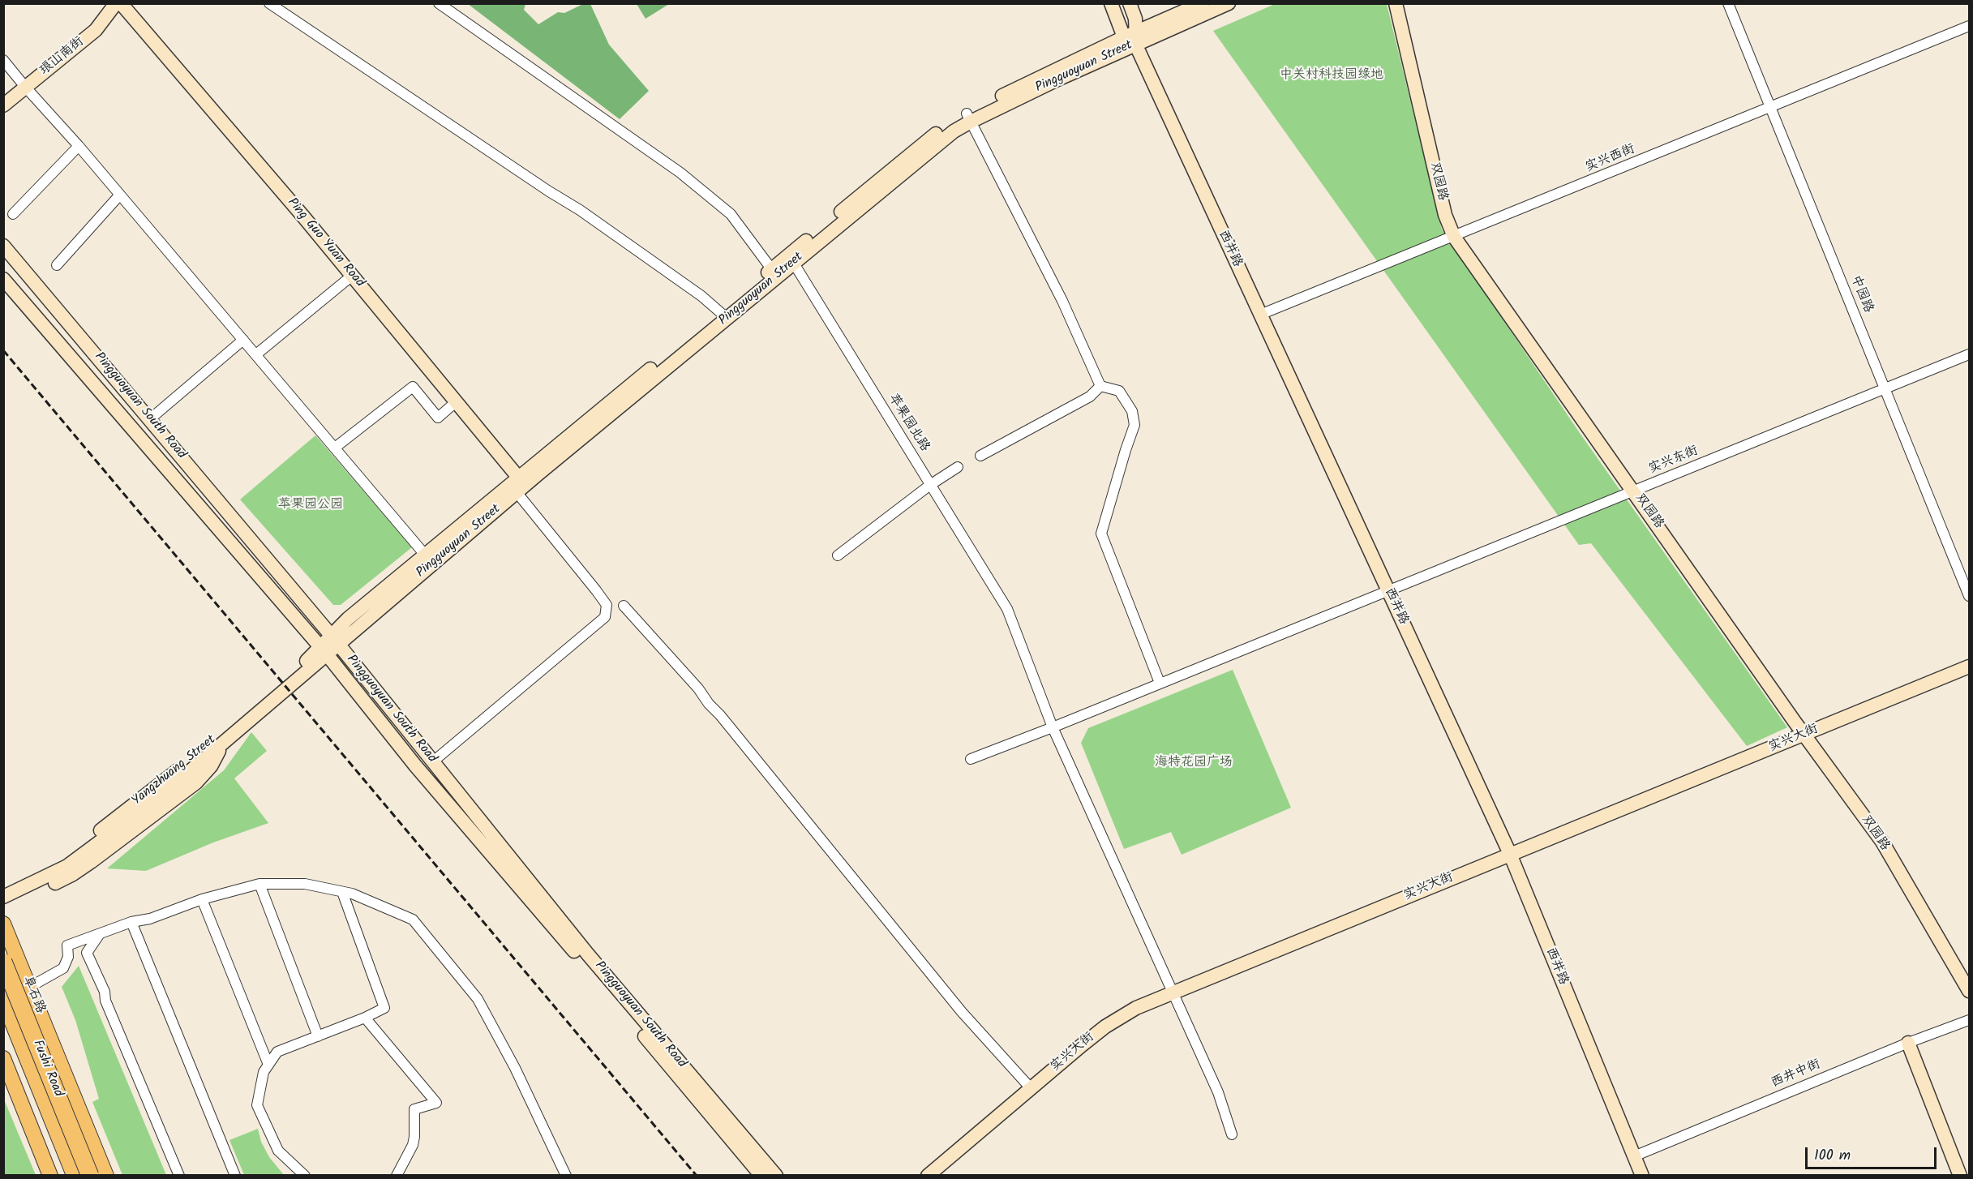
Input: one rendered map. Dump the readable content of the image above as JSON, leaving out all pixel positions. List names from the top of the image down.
{
  "streets": {
    "highway": ["Fushi Road"],
    "main road": [
      "琅山南街",
      "Pingguoyuan Street",
      "双园路",
      "Ping Guo Yuan Road",
      "西井路",
      "Pingguoyuan South Road",
      "实兴大街",
      "Yangzhuang Street",
      "阜石路"
    ],
    "street": [
      "实兴西街",
      "中园路",
      "苹果园北路",
      "实兴东街",
      "西井中街"
    ]
  },
  "crossings": [
    ["Pingguoyuan Street", "Ping Guo Yuan Road"],
    ["Pingguoyuan Street", "西井路"],
    ["Pingguoyuan Street", "Pingguoyuan South Road"],
    ["Pingguoyuan Street", "苹果园北路"],
    ["Pingguoyuan Street", "Yangzhuang Street"],
    ["实兴西街", "双园路"],
    ["实兴西街", "西井路"],
    ["实兴西街", "中园路"],
    ["双园路", "实兴东街"],
    ["双园路", "实兴大街"],
    ["西井路", "实兴东街"],
    ["西井路", "实兴大街"],
    ["西井路", "西井中街"],
    ["中园路", "实兴东街"],
    ["Pingguoyuan South Road", "Yangzhuang Street"],
    ["苹果园北路", "实兴东街"],
    ["苹果园北路", "实兴大街"]
  ],
  "parks": ["中关村科技园绿地", "苹果园公园", "海特花园广场"],
  "scale_bar": "100 m"
}
